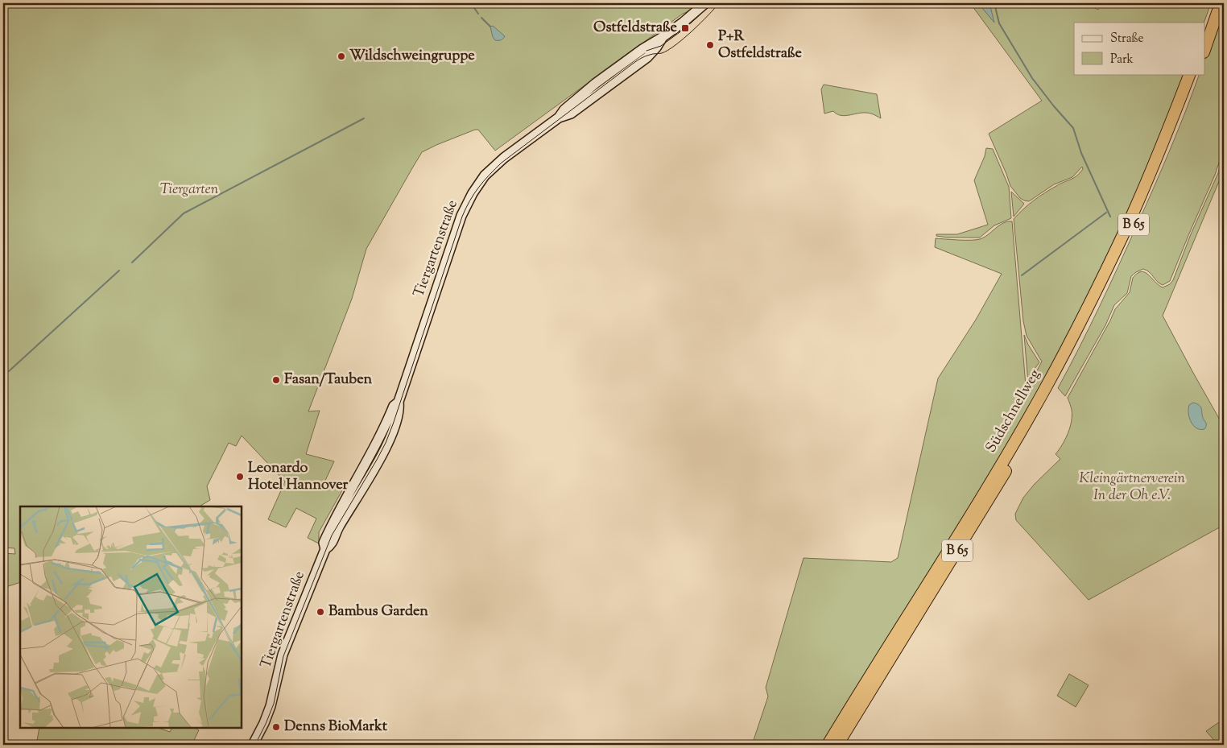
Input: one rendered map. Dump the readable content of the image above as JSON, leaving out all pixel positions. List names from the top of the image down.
{
  "streets": {
    "highway": ["B 65", "Südschnellweg"],
    "main road": ["Tiergartenstraße"]
  },
  "parks": ["Tiergarten", "Kleingärtnerverein In der Oh e.V."],
  "places": {
    "transit": ["Ostfeldstraße"],
    "other": [
      "P+R Ostfeldstraße",
      "Wildschweingruppe",
      "Fasan/Tauben",
      "Leonardo Hotel Hannover",
      "Bambus Garden",
      "Denns BioMarkt"
    ]
  },
  "legend": ["Straße", "Park"]
}
